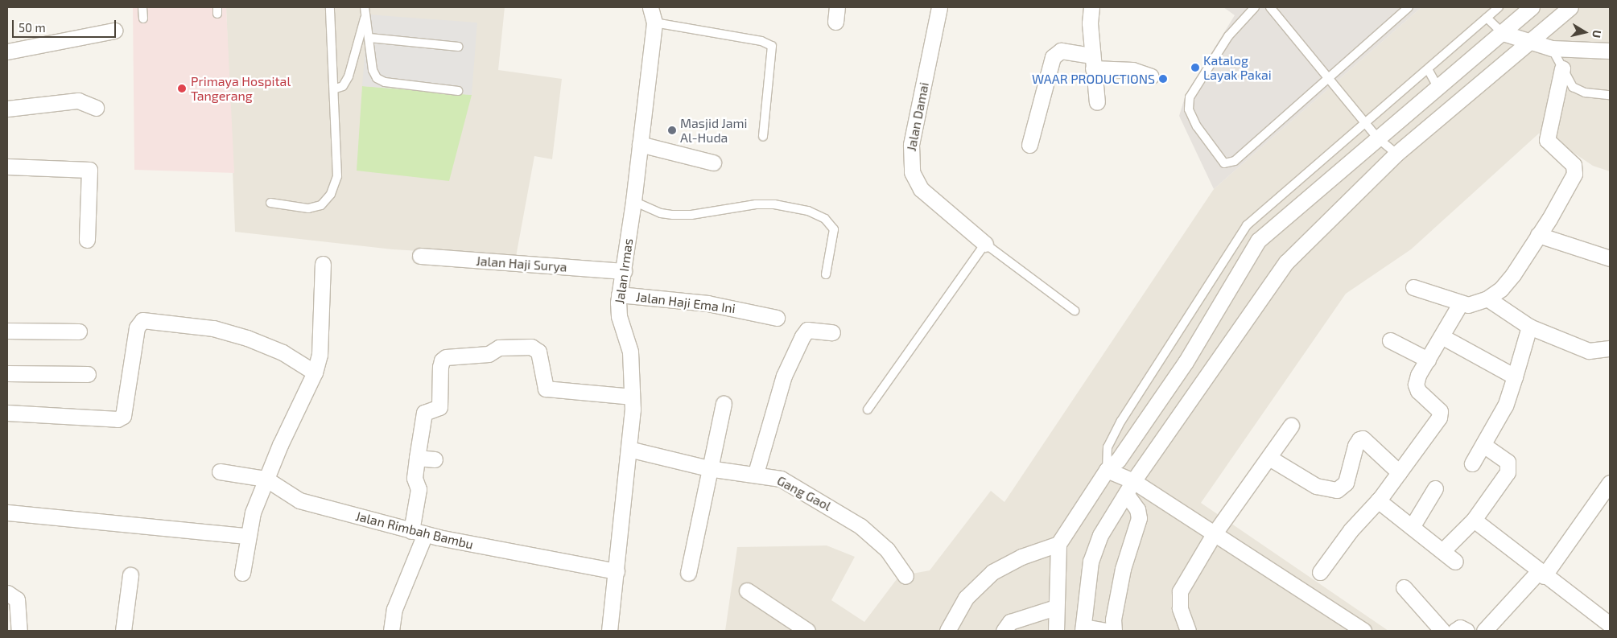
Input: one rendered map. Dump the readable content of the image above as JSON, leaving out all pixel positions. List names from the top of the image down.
{
  "streets": {
    "street": [
      "Jalan Damai",
      "Jalan Haji Surya",
      "Jalan Irmas",
      "Jalan Haji Ema Ini",
      "Gang Gaol",
      "Jalan Rimbah Bambu"
    ]
  },
  "crossings": [
    ["Jalan Haji Surya", "Jalan Irmas"],
    ["Jalan Irmas", "Jalan Haji Ema Ini"],
    ["Jalan Irmas", "Gang Gaol"],
    ["Jalan Irmas", "Jalan Rimbah Bambu"]
  ],
  "places": [
    "Katalog Layak Pakai",
    "WAAR PRODUCTIONS",
    "Primaya Hospital Tangerang",
    "Masjid Jami Al-Huda"
  ],
  "scale_bar": "50 m",
  "north": "right"
}
